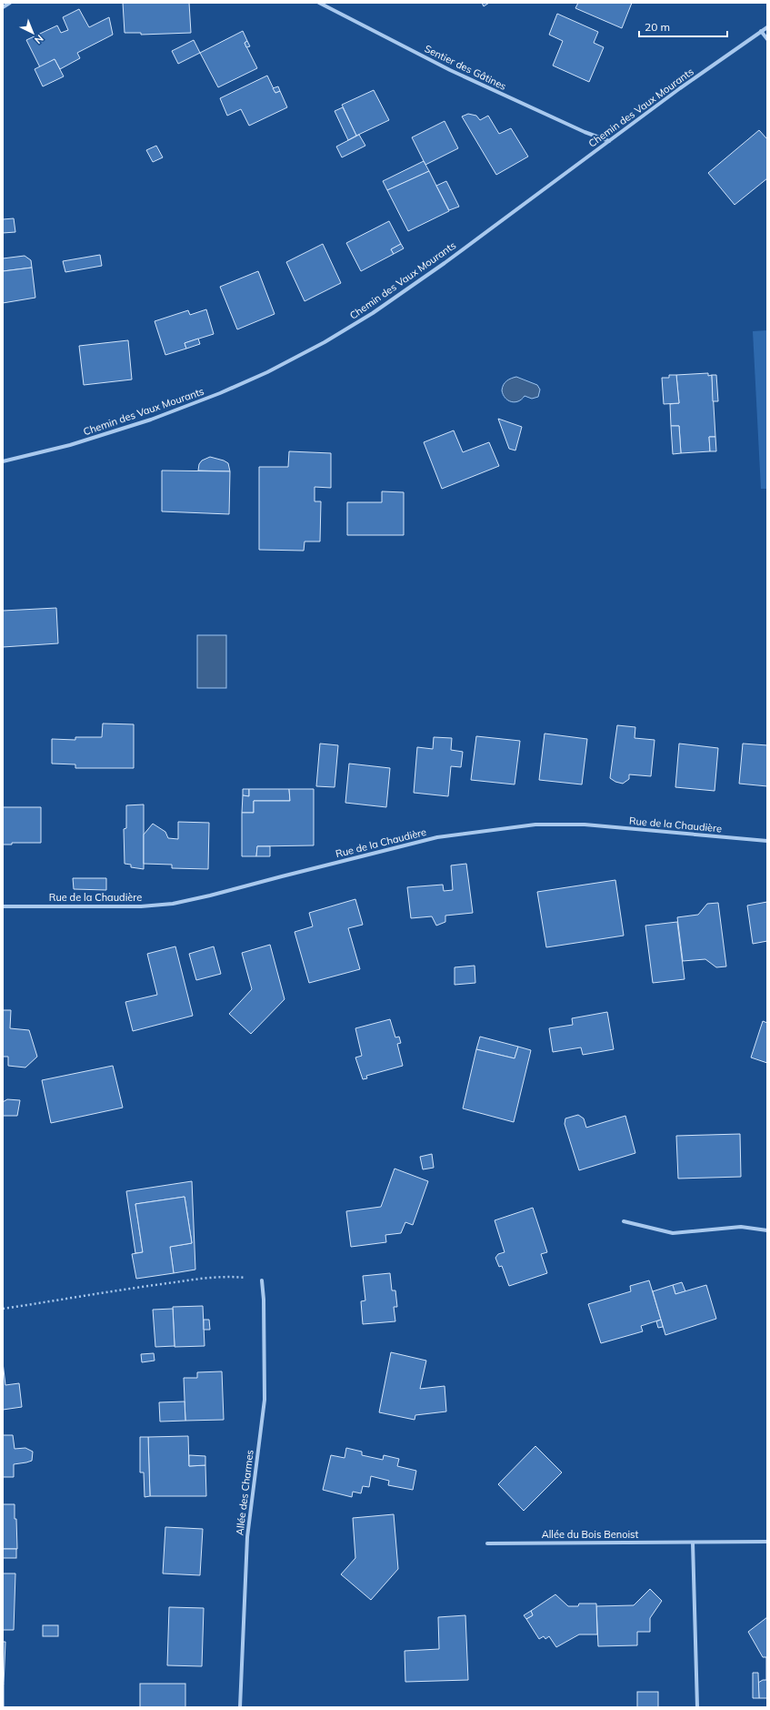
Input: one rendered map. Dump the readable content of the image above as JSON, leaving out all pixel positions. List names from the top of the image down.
{
  "streets": {
    "street": [
      "Sentier des Gâtines",
      "Chemin des Vaux Mourants",
      "Rue de la Chaudière",
      "Allée des Charmes",
      "Allée du Bois Benoist"
    ]
  },
  "crossings": [
    ["Sentier des Gâtines", "Chemin des Vaux Mourants"]
  ],
  "scale_bar": "20 m",
  "north": "bottom right"
}
